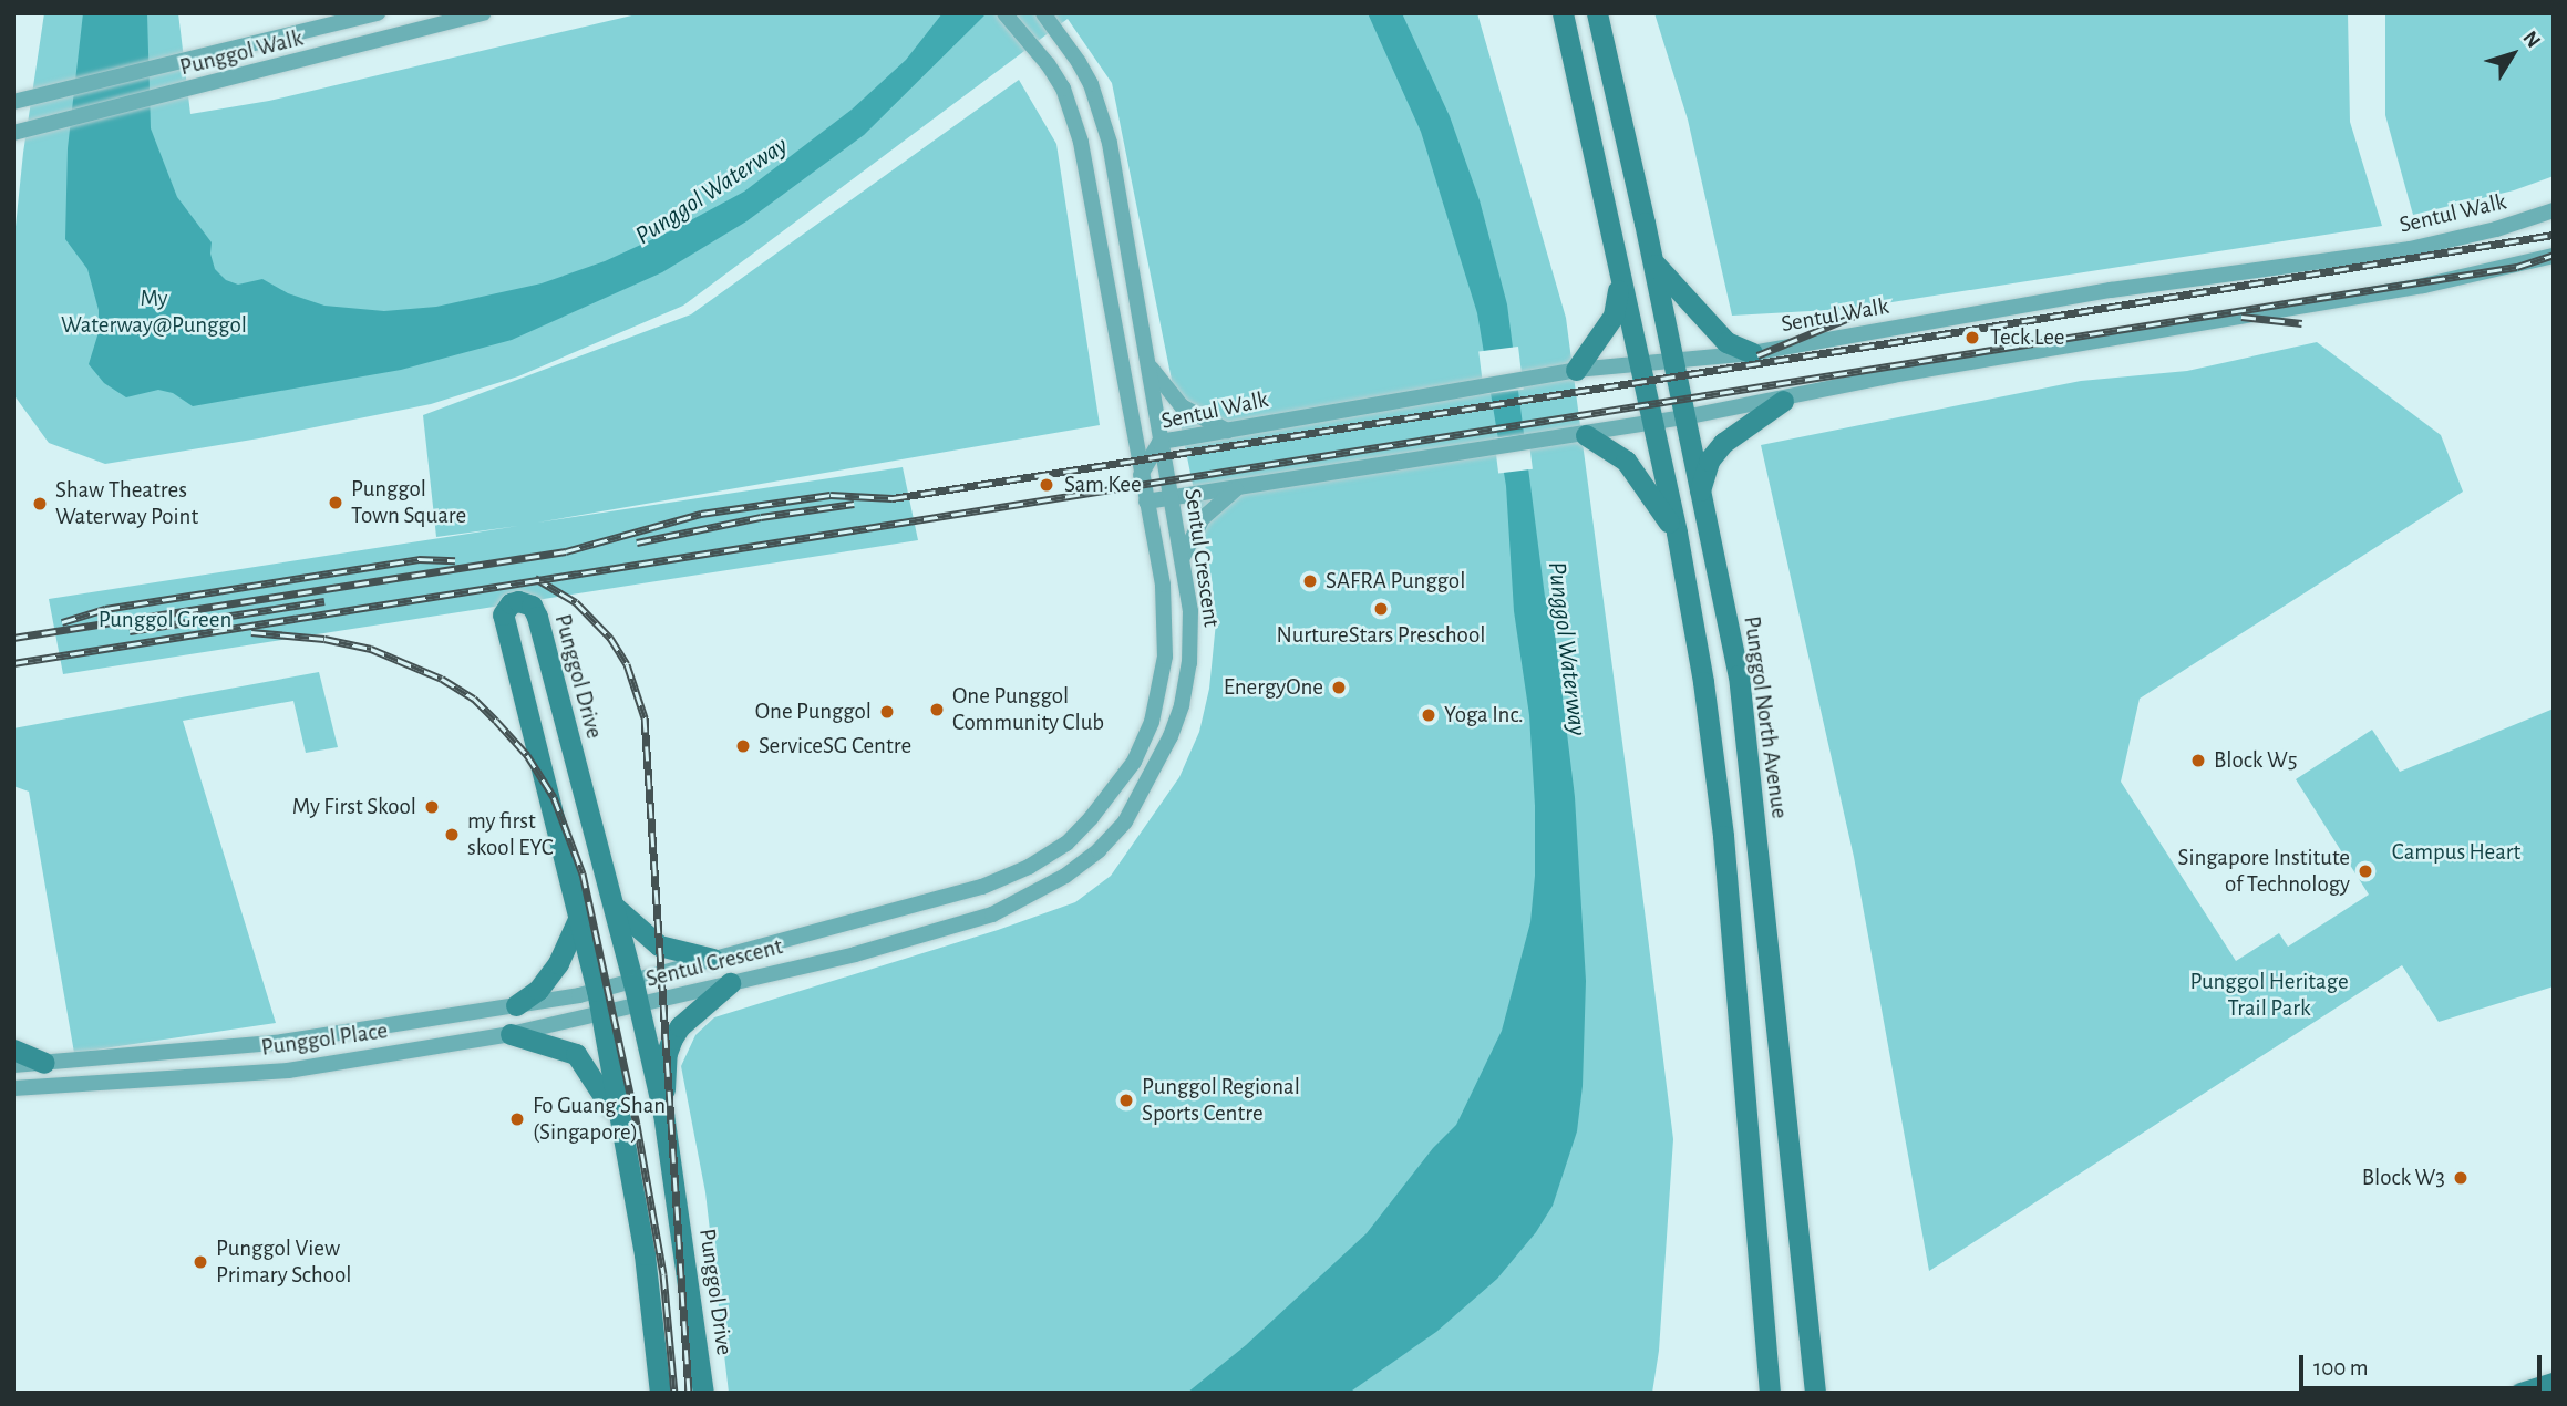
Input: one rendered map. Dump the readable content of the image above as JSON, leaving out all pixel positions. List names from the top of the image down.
{
  "streets": {
    "main road": ["Punggol Drive", "Punggol North Avenue"],
    "street": [
      "Punggol Walk",
      "Sentul Walk",
      "Sentul Crescent",
      "Punggol Place"
    ]
  },
  "crossings": [
    ["Sentul Walk", "Sentul Crescent"],
    ["Sentul Walk", "Punggol North Avenue"],
    ["Sentul Crescent", "Punggol Drive"],
    ["Sentul Crescent", "Punggol Place"],
    ["Punggol Drive", "Punggol Place"]
  ],
  "water": ["Punggol Waterway"],
  "parks": [
    "My Waterway@Punggol",
    "Punggol Green",
    "Campus Heart",
    "Punggol Heritage Trail Park"
  ],
  "places": [
    "Teck Lee",
    "Sam Kee",
    "Punggol Town Square",
    "Shaw Theatres Waterway Point",
    "SAFRA Punggol",
    "NurtureStars Preschool",
    "EnergyOne",
    "One Punggol Community Club",
    "One Punggol",
    "Yoga Inc.",
    "ServiceSG Centre",
    "Block W5",
    "My First Skool",
    "my first skool EYC",
    "Singapore Institute of Technology",
    "Punggol Regional Sports Centre",
    "Fo Guang Shan (Singapore)",
    "Block W3",
    "Punggol View Primary School"
  ],
  "scale_bar": "100 m",
  "north": "top right"
}
